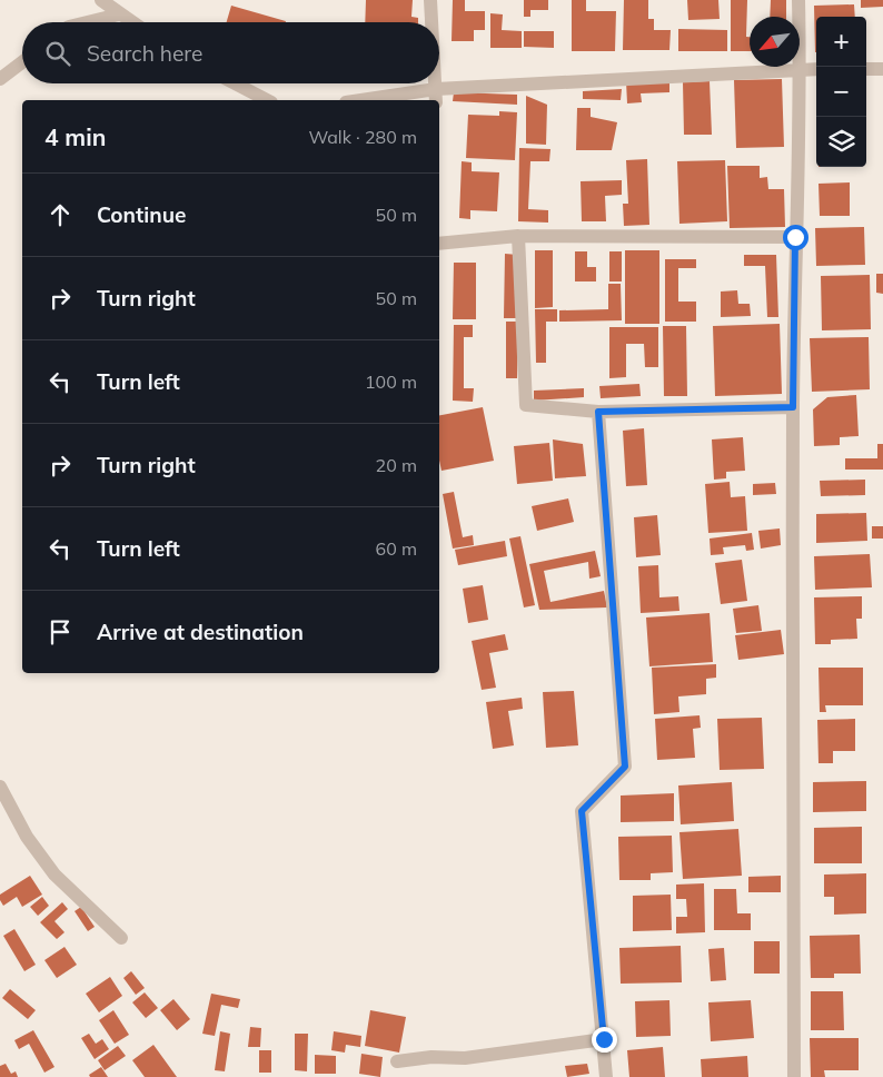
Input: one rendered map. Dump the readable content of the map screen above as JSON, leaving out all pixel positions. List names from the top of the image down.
{
  "north": "bottom left",
  "page": {
    "map_buttons": ["+", "−"],
    "search": "Search here",
    "heading": ["4 min", "Walk · 280 m"],
    "list": [
      ["Continue", "50 m"],
      ["Turn right", "50 m"],
      ["Turn left", "100 m"],
      ["Turn right", "20 m"],
      ["Turn left", "60 m"],
      "Arrive at destination"
    ]
  }
}
